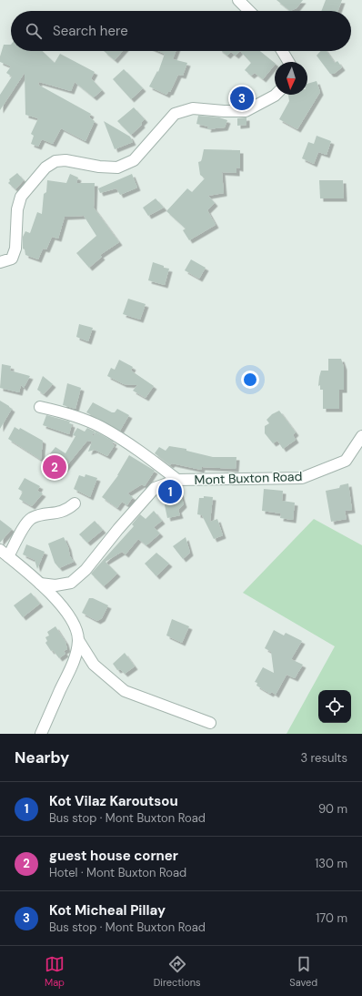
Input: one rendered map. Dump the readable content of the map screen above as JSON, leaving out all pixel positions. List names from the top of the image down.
{
  "streets": {
    "street": ["Mont Buxton Road"]
  },
  "north": "bottom",
  "page": {
    "search": "Search here",
    "pins": ["3", "2", "1"],
    "heading": ["Nearby", "3 results"],
    "list": [
      {
        "mark": "1",
        "name": "Kot Vilaz Karoutsou",
        "note": "Bus stop · Mont Buxton Road",
        "value": "90 m"
      },
      {
        "mark": "2",
        "name": "guest house corner",
        "note": "Hotel · Mont Buxton Road",
        "value": "130 m"
      },
      {
        "mark": "3",
        "name": "Kot Micheal Pillay",
        "note": "Bus stop · Mont Buxton Road",
        "value": "170 m"
      }
    ],
    "nav": ["Map", "Directions", "Saved"]
  }
}
